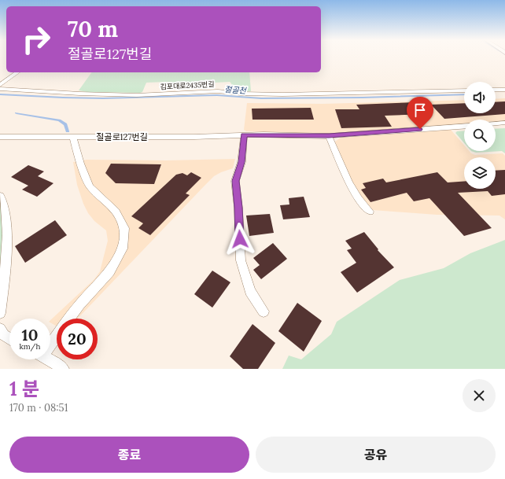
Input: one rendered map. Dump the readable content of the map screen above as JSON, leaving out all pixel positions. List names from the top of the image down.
{
  "streets": {
    "lane": ["김포대로2435번길", "절골로127번길"]
  },
  "water": ["절골천"],
  "page": {
    "turn": ["70 m", "절골로127번길"],
    "speed": "10 km/h",
    "limit": "20",
    "heading": ["1 분", "170 m · 08:51"],
    "buttons": ["종료", "공유"]
  }
}
